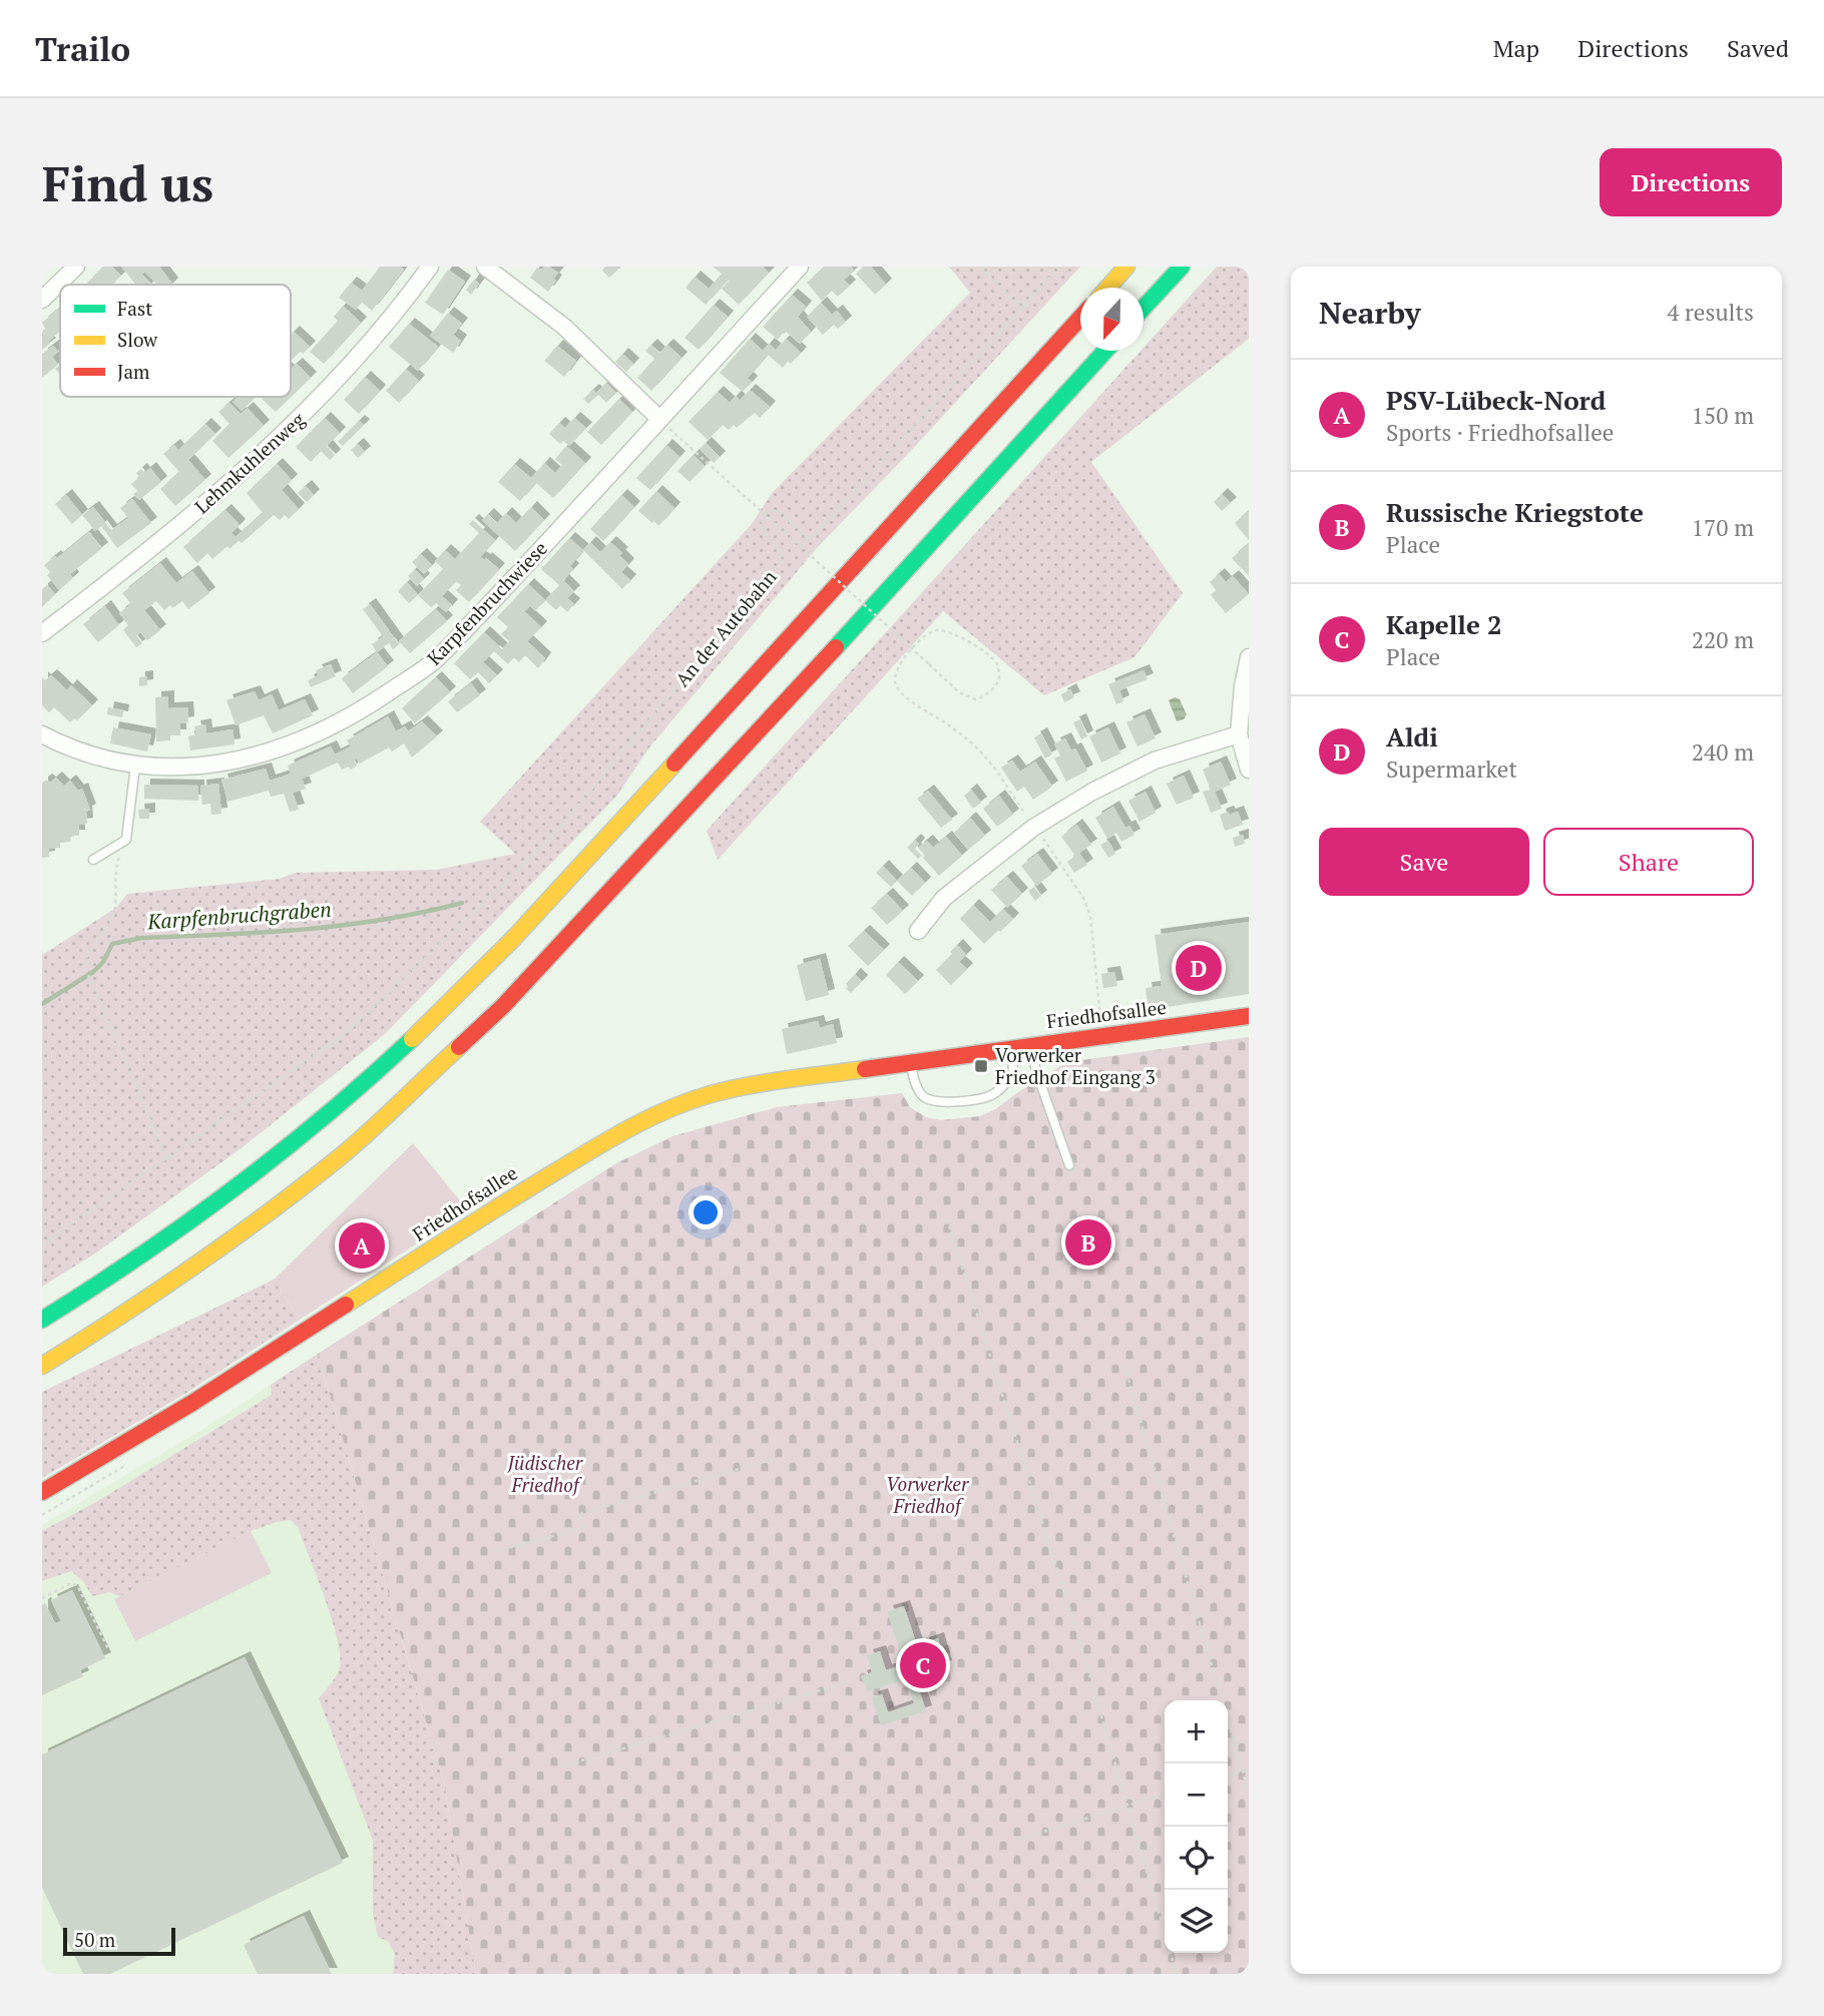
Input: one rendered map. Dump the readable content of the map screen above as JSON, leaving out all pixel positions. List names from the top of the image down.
{
  "streets": {
    "main road": ["Friedhofsallee"],
    "street": ["Lehmkuhlenweg", "Karpfenbruchwiese"],
    "path": ["An der Autobahn"]
  },
  "water": ["Karpfenbruchgraben"],
  "parks": ["Jüdischer Friedhof", "Vorwerker Friedhof"],
  "places": {
    "transit": ["Vorwerker Friedhof Eingang 3"]
  },
  "legend": ["Fast", "Slow", "Jam"],
  "scale_bar": "50 m",
  "north": "bottom",
  "page": {
    "header": "Trailo",
    "nav": ["Map", "Directions", "Saved"],
    "buttons": [
      "Directions",
      ["Save", "Share"]
    ],
    "title": "Find us",
    "heading": ["Nearby", "4 results"],
    "list": [
      {
        "mark": "A",
        "name": "PSV-Lübeck-Nord",
        "note": "Sports · Friedhofsallee",
        "value": "150 m"
      },
      {
        "mark": "B",
        "name": "Russische Kriegstote",
        "note": "Place",
        "value": "170 m"
      },
      {
        "mark": "C",
        "name": "Kapelle 2",
        "note": "Place",
        "value": "220 m"
      },
      {
        "mark": "D",
        "name": "Aldi",
        "note": "Supermarket",
        "value": "240 m"
      }
    ],
    "pins": [
      "D",
      "B",
      "A",
      "C"
    ],
    "map_buttons": ["+", "−"],
    "scale": "50 m"
  }
}
